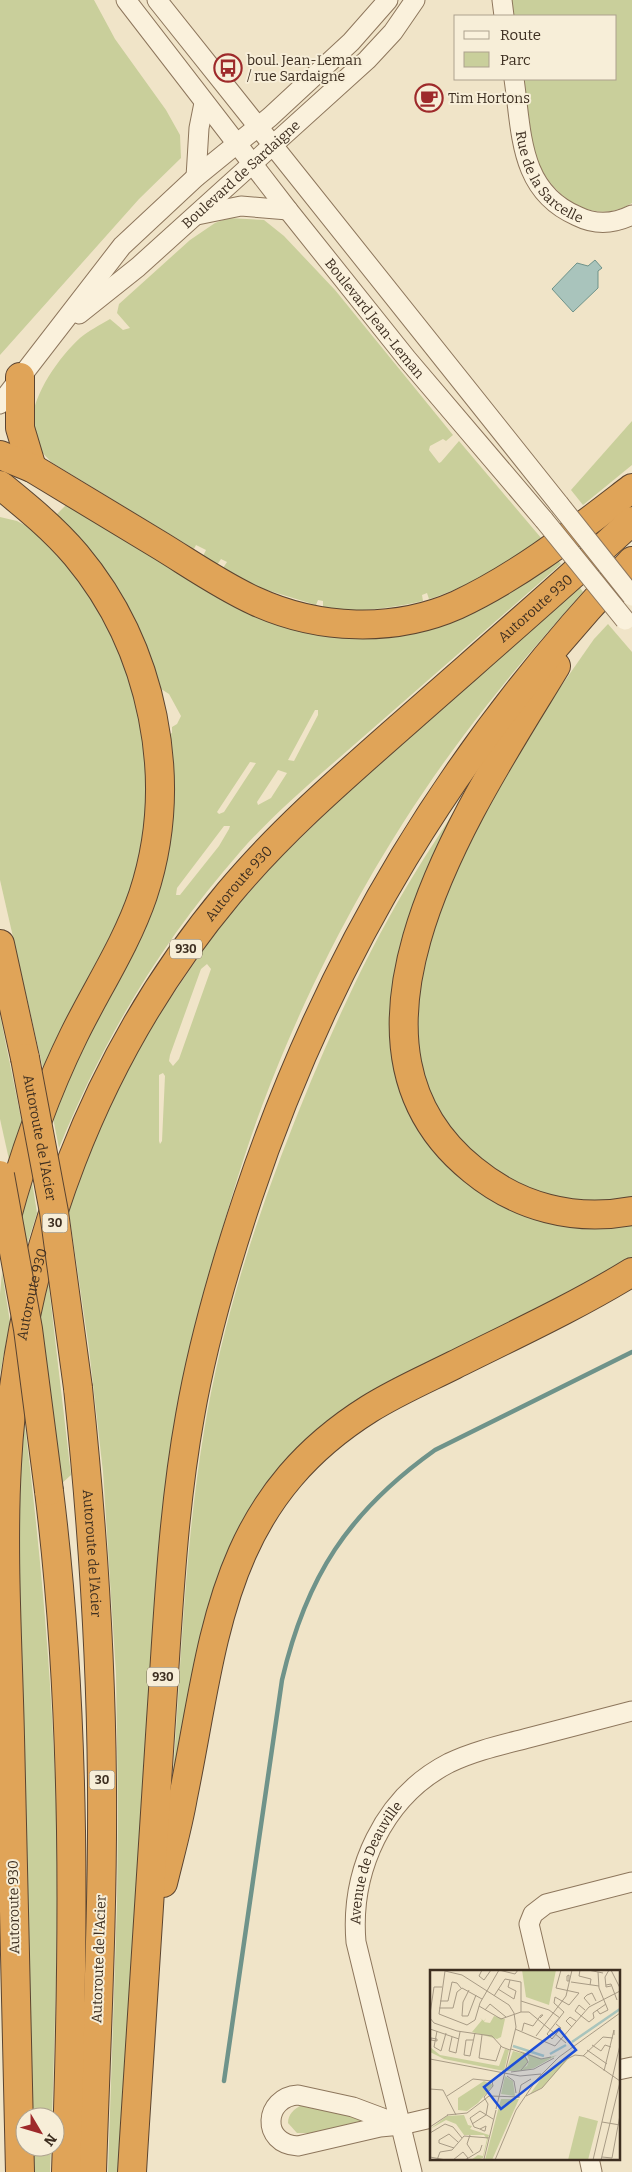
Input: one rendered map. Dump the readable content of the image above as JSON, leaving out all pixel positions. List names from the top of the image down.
{
  "streets": {
    "highway": [
      "Autoroute 930",
      "930",
      "Autoroute de l'Acier",
      "30"
    ],
    "street": [
      "Rue de la Sarcelle",
      "Boulevard de Sardaigne",
      "Boulevard Jean-Leman",
      "Avenue de Deauville"
    ]
  },
  "crossings": [
    ["Boulevard de Sardaigne", "Boulevard Jean-Leman"]
  ],
  "places": {
    "bus stop": ["boul. Jean-Leman / rue Sardaigne"],
    "cafe": ["Tim Hortons"]
  },
  "legend": ["Route", "Parc"],
  "north": "bottom right"
}
